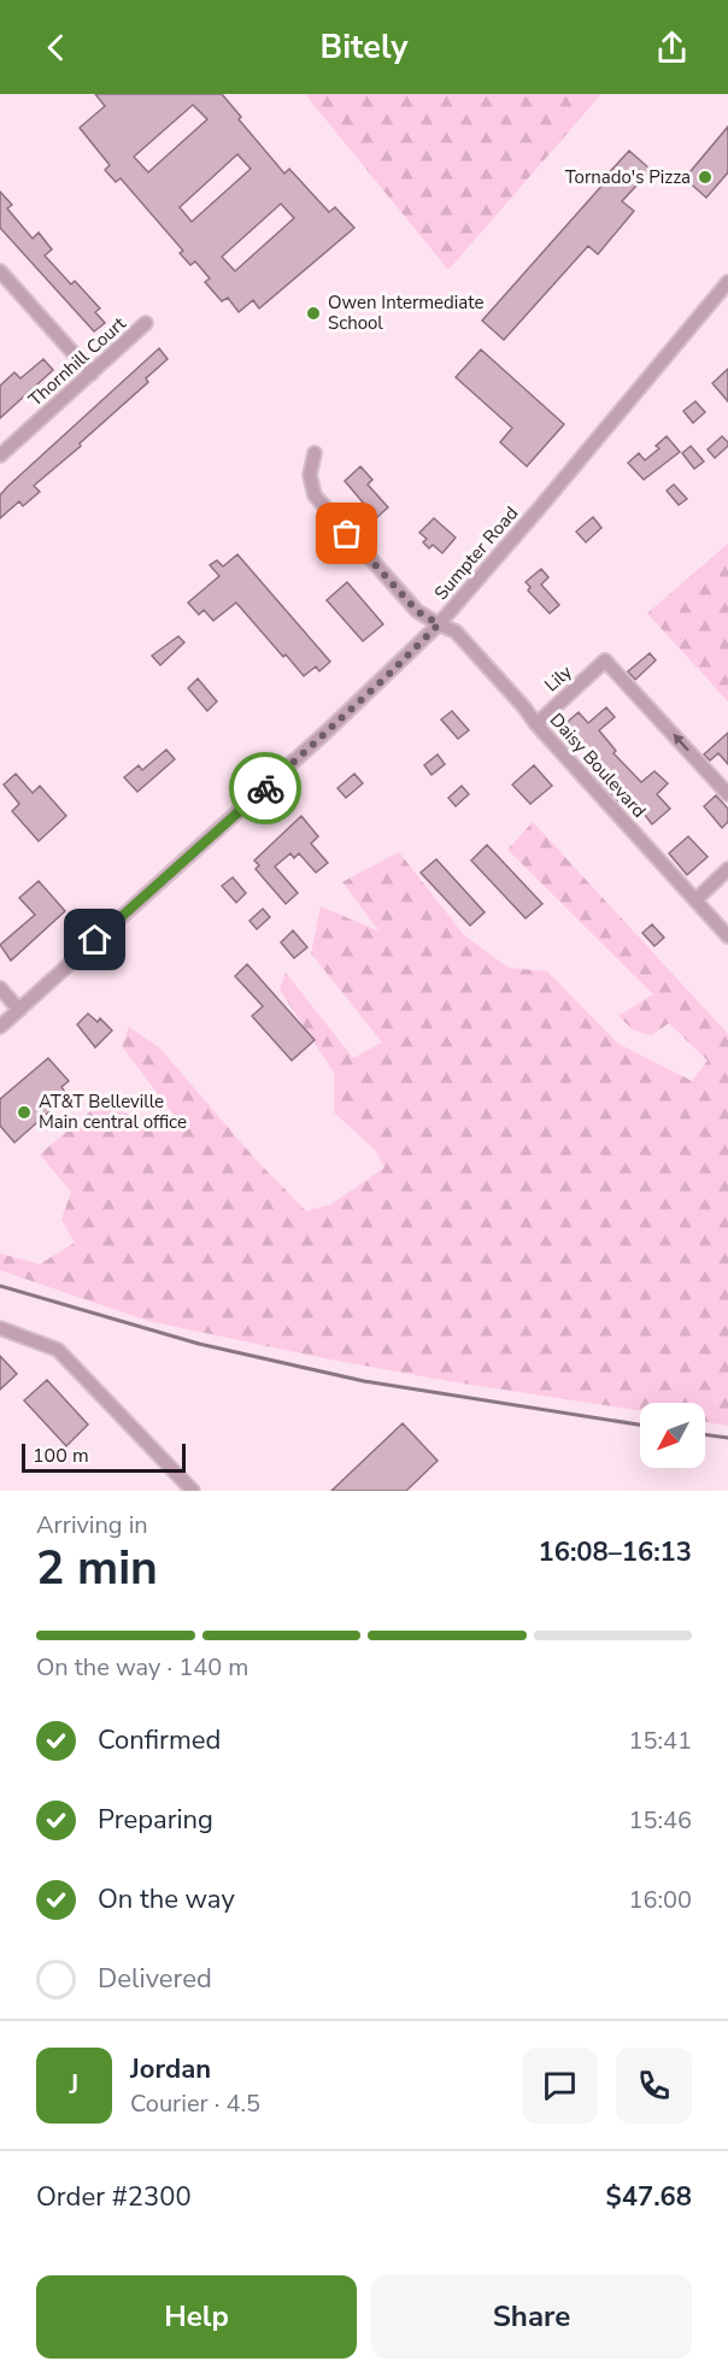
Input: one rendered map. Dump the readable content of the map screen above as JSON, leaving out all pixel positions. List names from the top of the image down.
{
  "streets": {
    "street": [
      "Thornhill Court",
      "Sumpter Road",
      "Lily",
      "Daisy Boulevard"
    ]
  },
  "crossings": [
    ["Sumpter Road", "Daisy Boulevard"],
    ["Lily", "Daisy Boulevard"]
  ],
  "places": ["Tornado's Pizza", "Owen Intermediate School", "AT&T Belleville Main central office"],
  "scale_bar": "100 m",
  "north": "bottom left",
  "page": {
    "header": "Bitely",
    "scale": "100 m",
    "heading": ["2 min", "Arriving in", "16:08–16:13"],
    "panel": [
      "Jordan",
      "Courier · 4.5",
      "Order #2300",
      "$47.68"
    ],
    "bar": "On the way · 140 m",
    "list": [
      ["Confirmed", "15:41"],
      ["Preparing", "15:46"],
      ["On the way", "16:00"],
      "Delivered"
    ],
    "round": "J",
    "buttons": ["Help", "Share"]
  }
}
